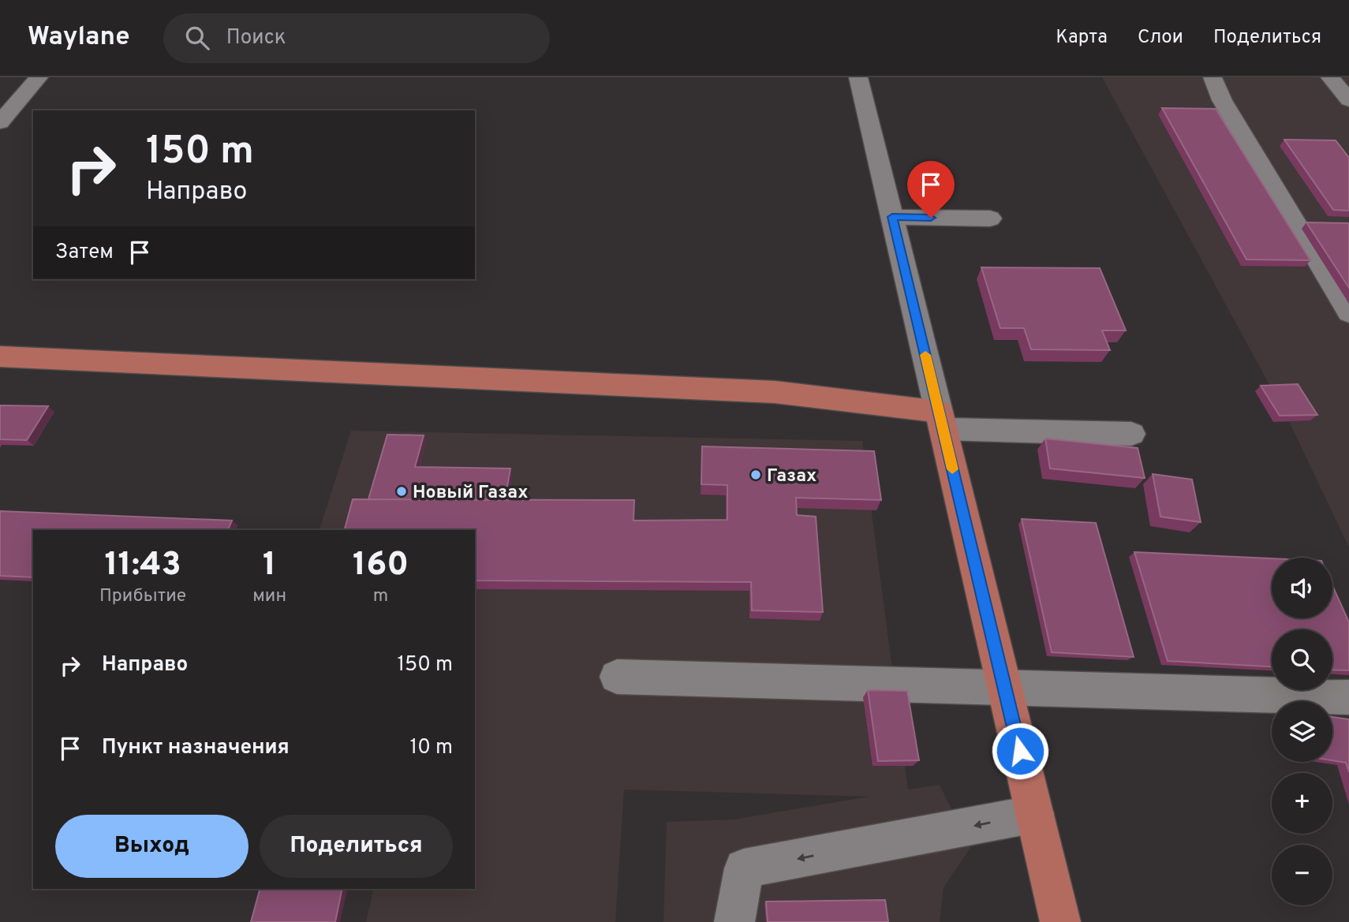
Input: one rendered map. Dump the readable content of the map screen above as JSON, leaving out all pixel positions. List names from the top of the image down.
{
  "places": ["Газах", "Новый Газах"],
  "page": {
    "header": "Waylane",
    "search": "Поиск",
    "nav": ["Карта", "Слои", "Поделиться"],
    "turn": ["150 m", "Направо"],
    "then": "Затем",
    "eta": [
      "11:43",
      "Прибытие",
      "1",
      "мин",
      "160",
      "m"
    ],
    "map_buttons": ["+", "−"],
    "list": [
      {
        "name": "Направо",
        "value": "150 m"
      },
      {
        "name": "Пункт назначения",
        "value": "10 m"
      }
    ],
    "buttons": ["Выход", "Поделиться"]
  }
}
